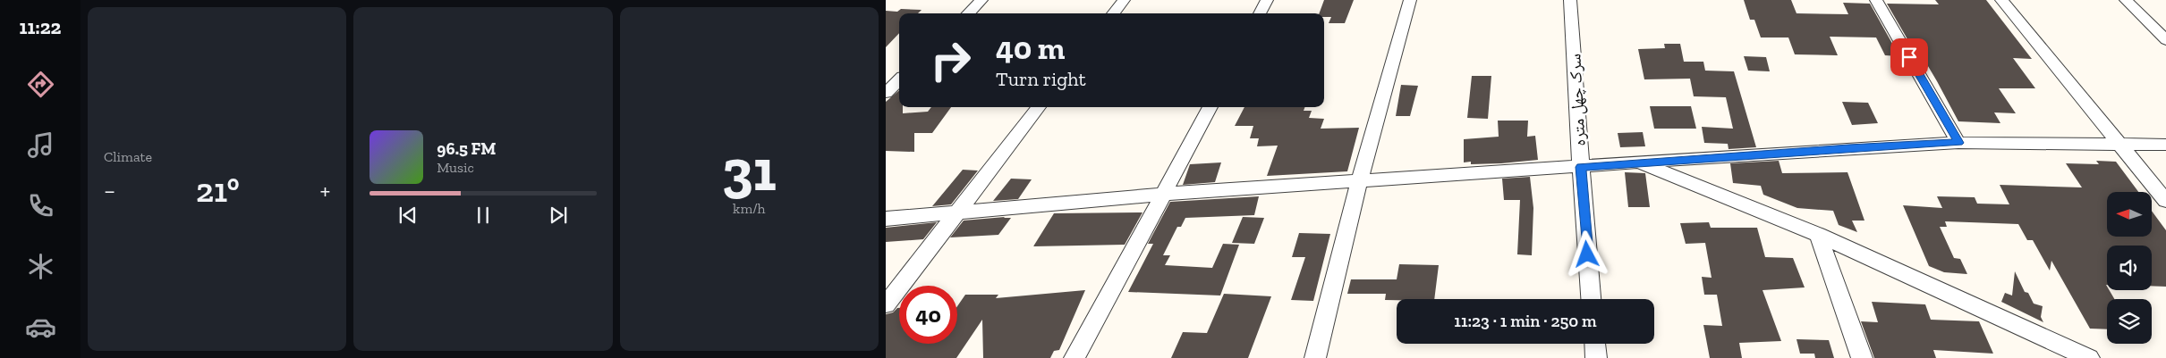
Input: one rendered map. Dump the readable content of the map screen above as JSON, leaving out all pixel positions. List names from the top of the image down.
{
  "streets": {
    "street": ["سرک چهل متره"]
  },
  "north": "left",
  "page": {
    "tabs": "11:22",
    "tile": [
      "Climate",
      ["31", "km/h"]
    ],
    "turn": ["40 m", "Turn right"],
    "song": ["96.5 FM", "Music"],
    "heat": ["−", "21°", "+"],
    "limit": "40",
    "trip": "11:23 · 1 min · 250 m"
  }
}
